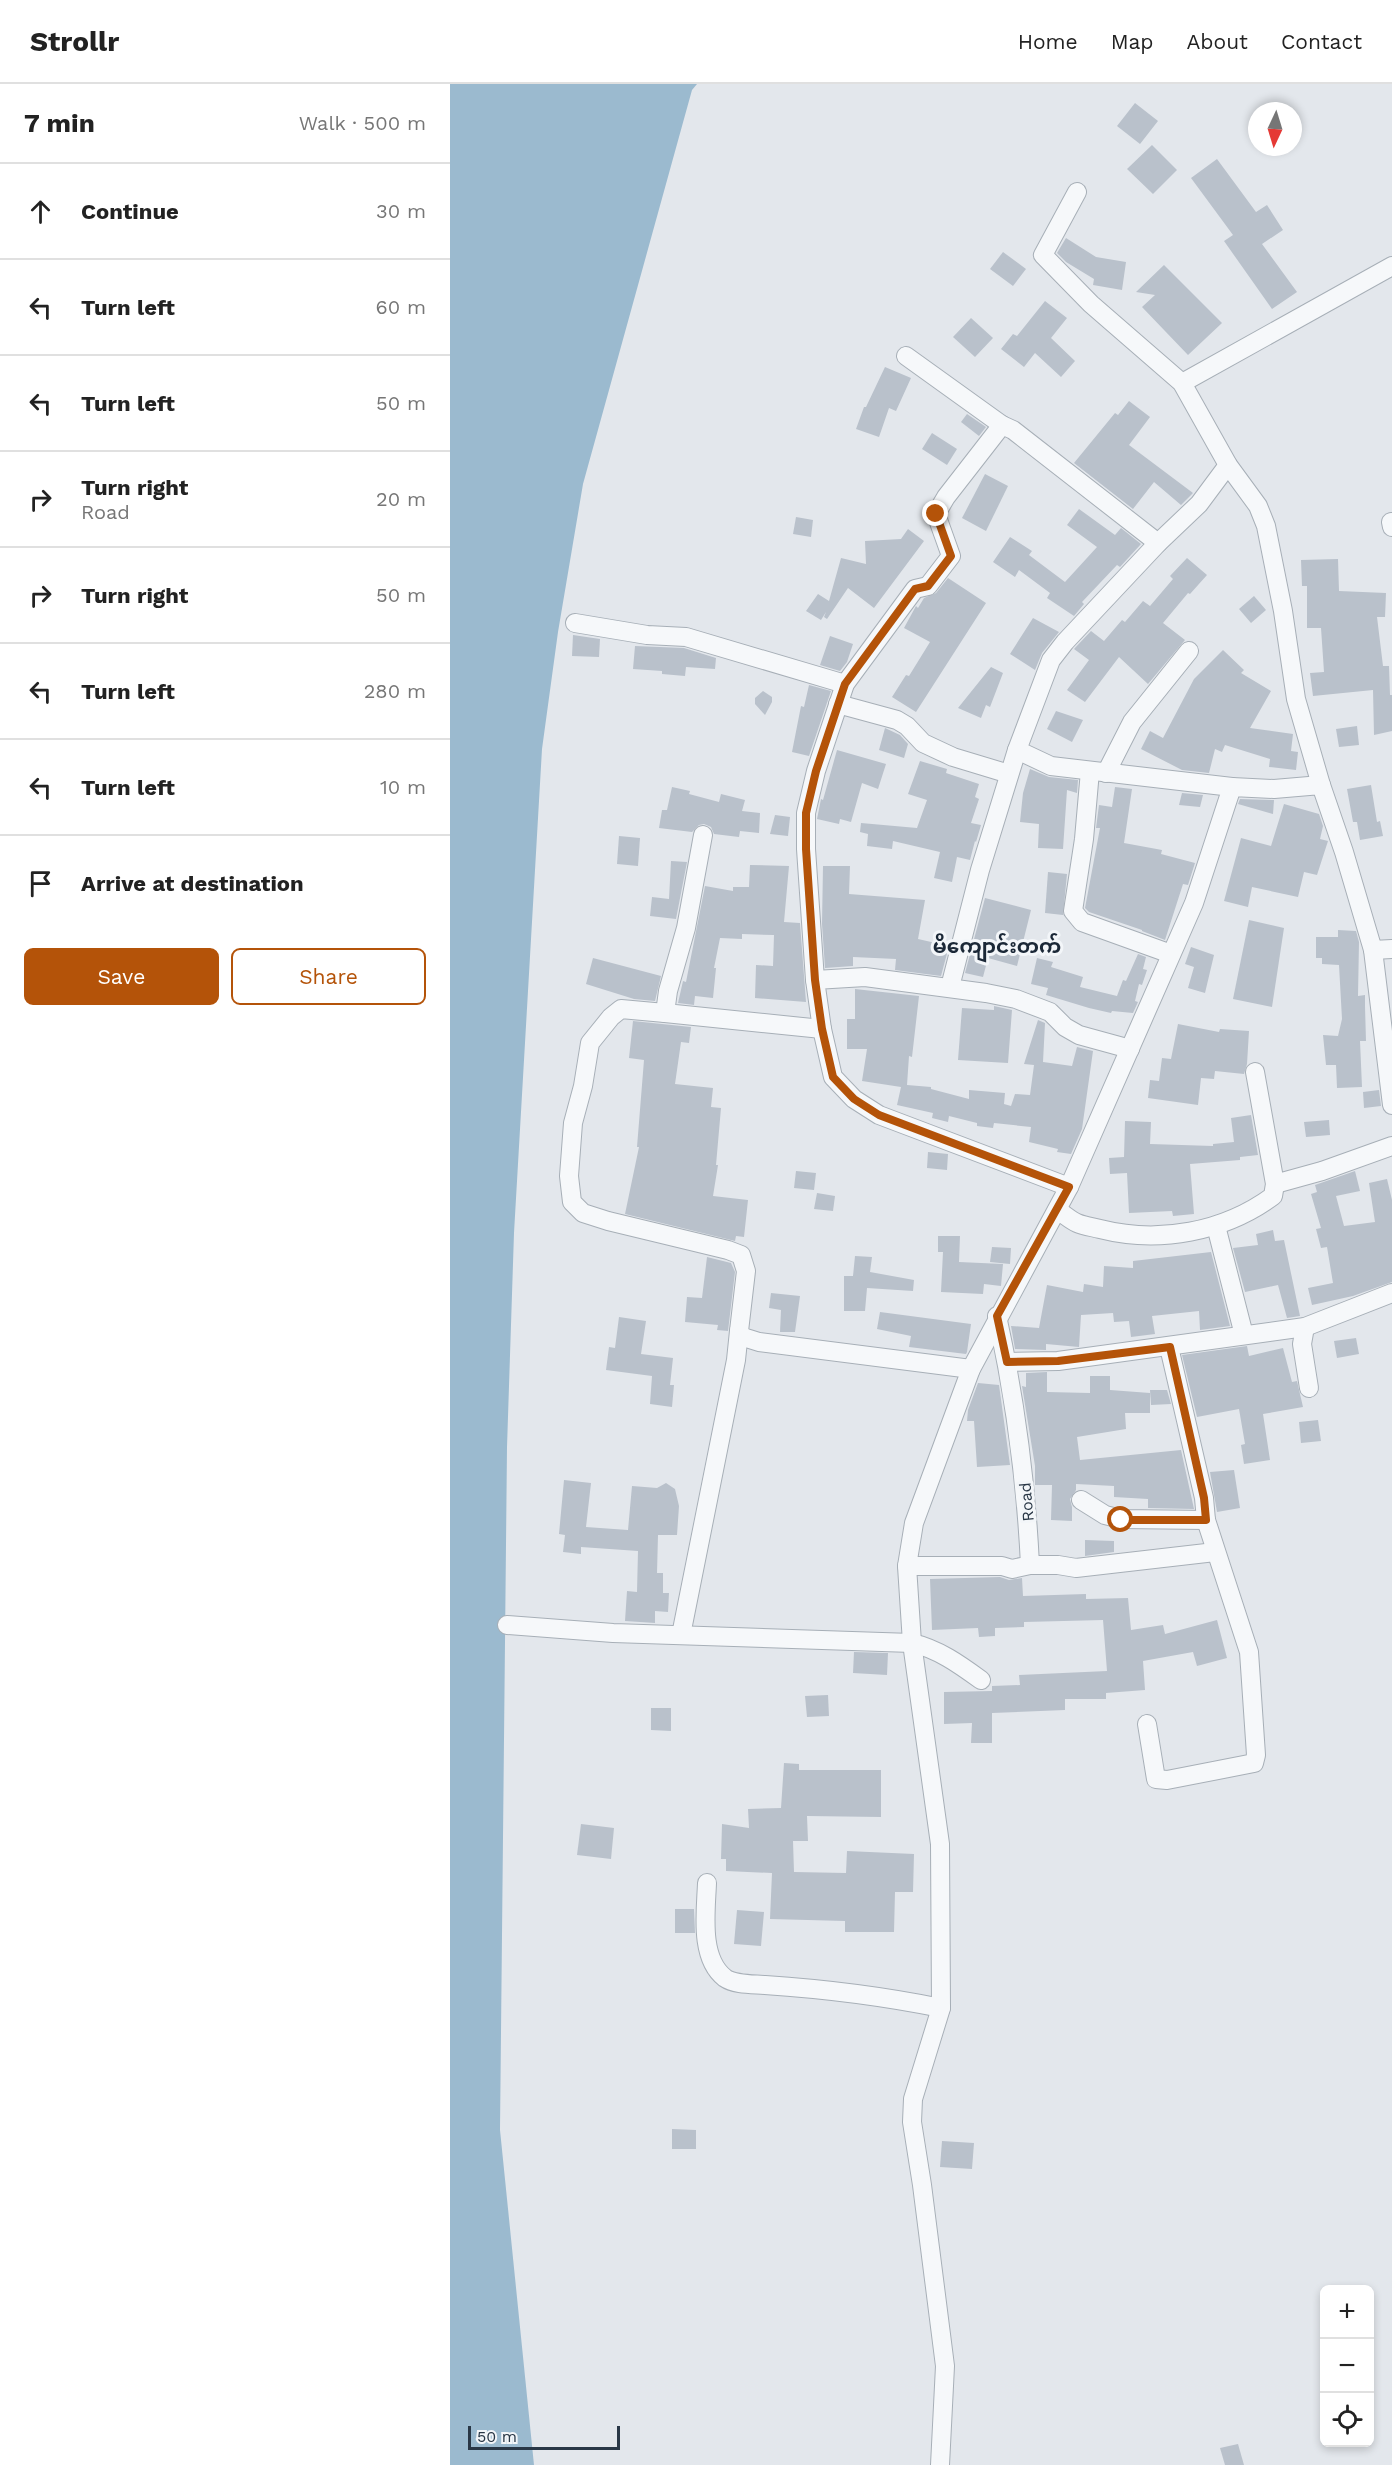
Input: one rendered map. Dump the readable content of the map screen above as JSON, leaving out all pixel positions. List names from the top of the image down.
{
  "streets": {
    "street": ["Road"]
  },
  "districts": ["မိကျောင်းတက်"],
  "scale_bar": "50 m",
  "north": "bottom",
  "page": {
    "header": "Strollr",
    "nav": [
      "Home",
      "Map",
      "About",
      "Contact"
    ],
    "heading": ["7 min", "Walk · 500 m"],
    "list": [
      ["Continue", "30 m"],
      ["Turn left", "60 m"],
      ["Turn left", "50 m"],
      ["Turn right", "Road", "20 m"],
      ["Turn right", "50 m"],
      ["Turn left", "280 m"],
      ["Turn left", "10 m"],
      "Arrive at destination"
    ],
    "buttons": ["Save", "Share"],
    "map_buttons": ["+", "−"],
    "scale": "50 m"
  }
}
